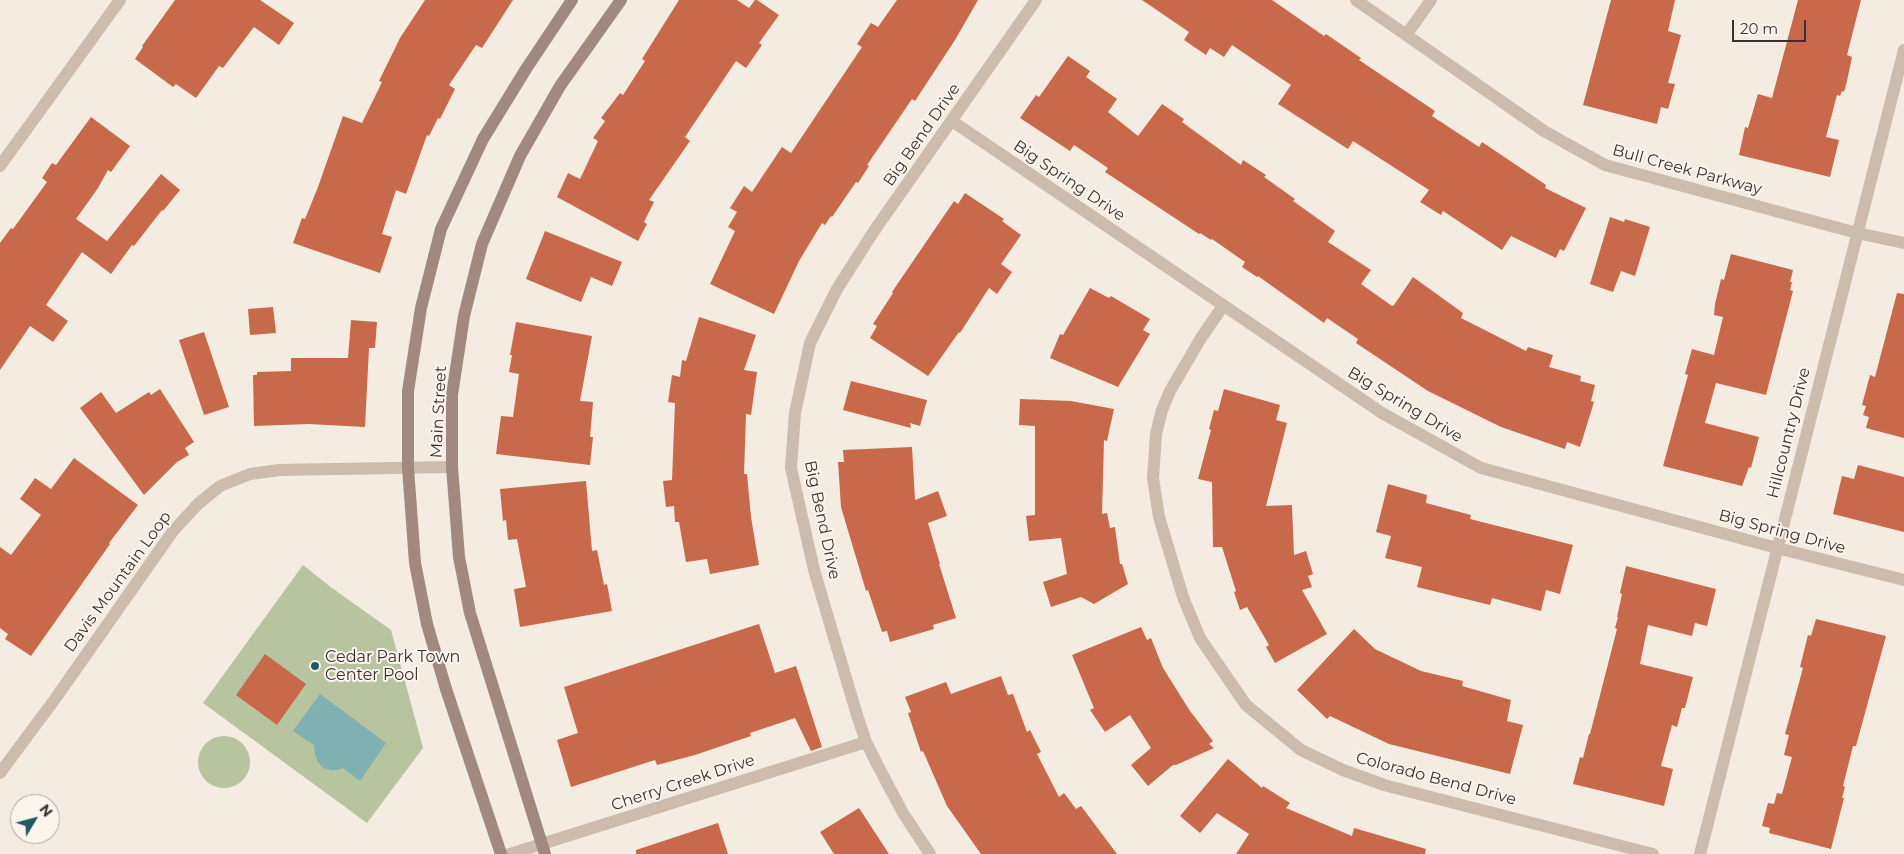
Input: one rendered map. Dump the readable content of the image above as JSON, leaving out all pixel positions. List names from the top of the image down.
{
  "streets": {
    "street": [
      "Big Bend Drive",
      "Bull Creek Parkway",
      "Big Spring Drive",
      "Main Street",
      "Hillcountry Drive",
      "Davis Mountain Loop",
      "Colorado Bend Drive",
      "Cherry Creek Drive"
    ]
  },
  "crossings": [
    ["Big Bend Drive", "Big Spring Drive"],
    ["Big Bend Drive", "Cherry Creek Drive"],
    ["Bull Creek Parkway", "Hillcountry Drive"],
    ["Big Spring Drive", "Hillcountry Drive"],
    ["Big Spring Drive", "Colorado Bend Drive"],
    ["Main Street", "Davis Mountain Loop"],
    ["Main Street", "Cherry Creek Drive"]
  ],
  "places": ["Cedar Park Town Center Pool"],
  "scale_bar": "20 m",
  "north": "top right"
}
